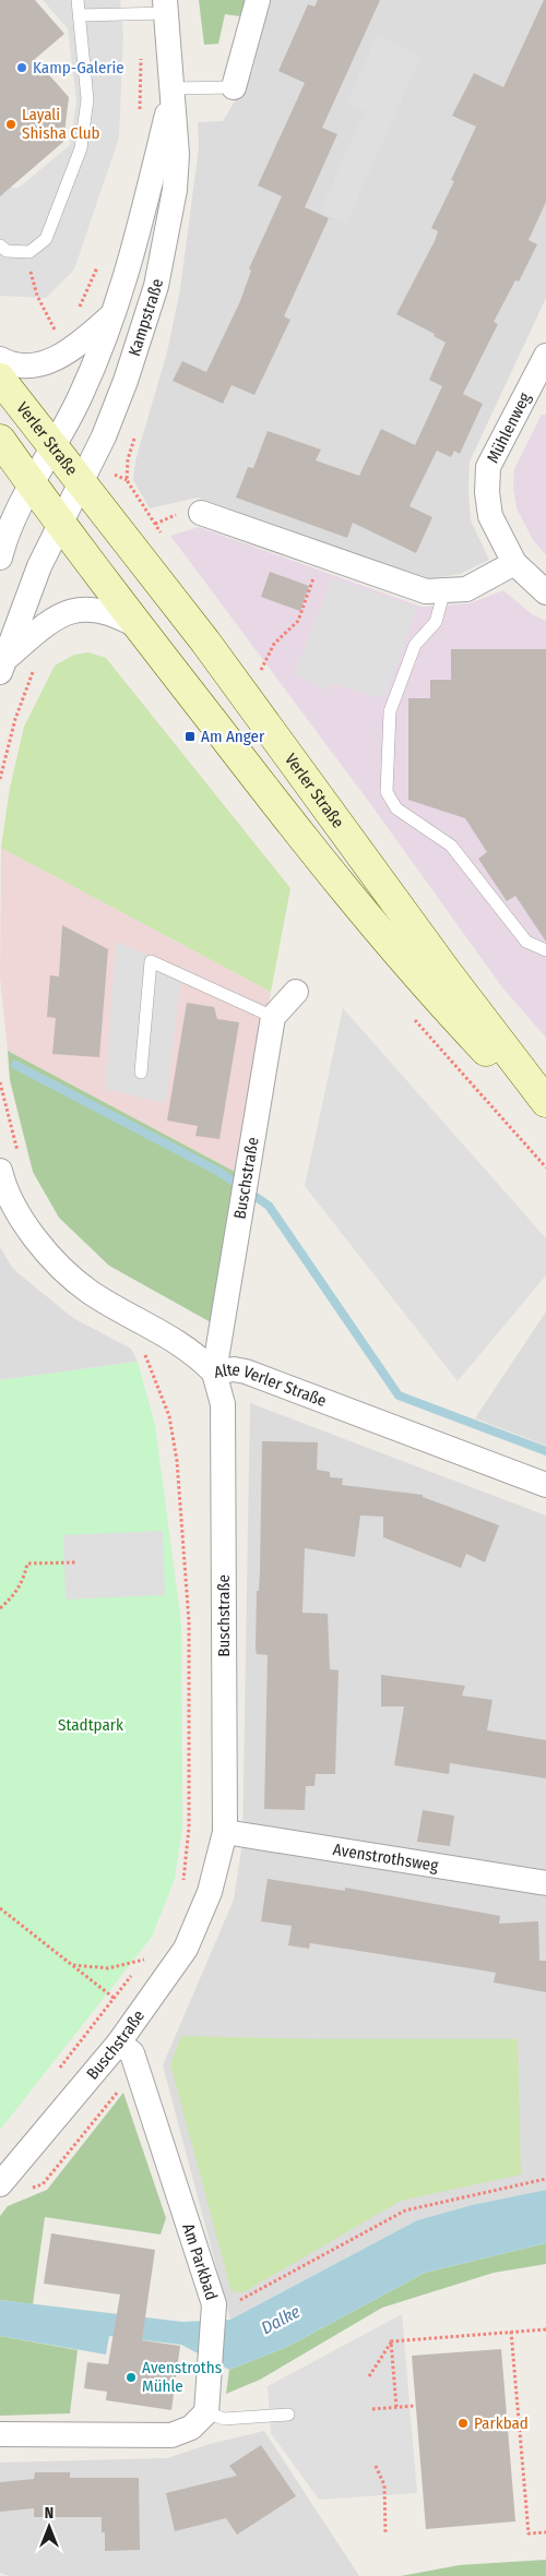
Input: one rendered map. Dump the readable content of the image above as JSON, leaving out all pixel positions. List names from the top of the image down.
{
  "streets": {
    "main road": ["Verler Straße"],
    "street": [
      "Kampstraße",
      "Mühlenweg",
      "Buschstraße",
      "Alte Verler Straße",
      "Avenstrothsweg",
      "Am Parkbad"
    ]
  },
  "crossings": [
    ["Kampstraße", "Verler Straße"],
    ["Buschstraße", "Alte Verler Straße"],
    ["Buschstraße", "Avenstrothsweg"],
    ["Buschstraße", "Am Parkbad"]
  ],
  "water": ["Dalke"],
  "parks": ["Stadtpark"],
  "places": {
    "other": [
      "Kamp-Galerie",
      "Layali Shisha Club",
      "Avenstroths Mühle",
      "Parkbad"
    ],
    "transit": ["Am Anger"]
  },
  "north": "top"
}
